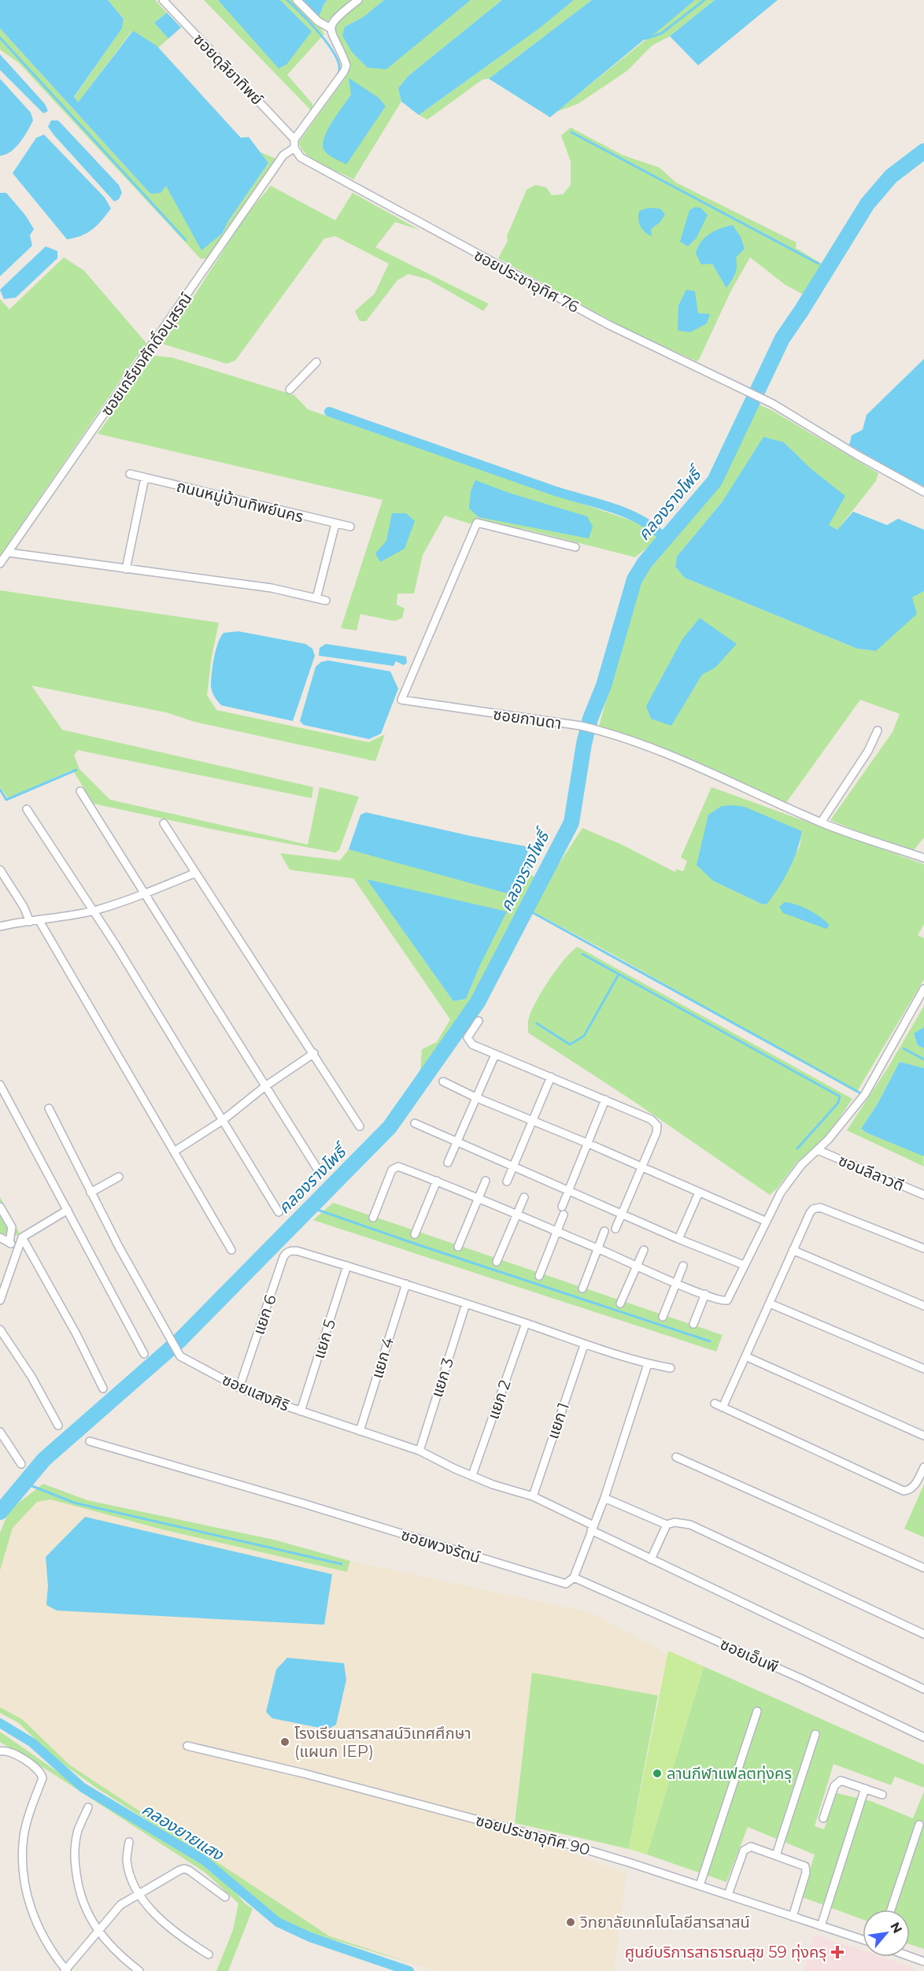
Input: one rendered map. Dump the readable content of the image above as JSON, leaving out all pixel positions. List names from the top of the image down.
{
  "streets": {
    "street": [
      "ซอยดุลิยาทิพย์",
      "ซอยประชาอุทิศ 76",
      "ซอยเกรียงศักดิ์อนุสรณ์",
      "ถนนหมู่บ้านทิพย์นคร",
      "ซอยกานดา",
      "ซอนลีลาวดี",
      "แยก 6",
      "แยก 5",
      "แยก 4",
      "แยก 3",
      "ซอยแสงศิริ",
      "แยก 2",
      "แยก 1",
      "ซอยพวงรัตน์",
      "ซอยเอ็นพี",
      "ซอยประชาอุทิศ 90"
    ]
  },
  "crossings": [
    ["ซอยประชาอุทิศ 76", "ซอยเกรียงศักดิ์อนุสรณ์"],
    ["แยก 6", "แยก 5"],
    ["แยก 6", "ซอยแสงศิริ"],
    ["แยก 5", "ซอยแสงศิริ"],
    ["แยก 4", "ซอยแสงศิริ"],
    ["แยก 3", "ซอยแสงศิริ"],
    ["ซอยแสงศิริ", "แยก 2"],
    ["ซอยแสงศิริ", "แยก 1"],
    ["ซอยพวงรัตน์", "ซอยเอ็นพี"]
  ],
  "water": ["คลองรางโพธิ์", "คลองยายแสง"],
  "places": {
    "other": ["โรงเรียนสารสาสน์วิเทศศึกษา (แผนก IEP)", "ลานกีฬาแฟลตทุ่งครุ", "วิทยาลัยเทคโนโลยีสารสาสน์"],
    "health": ["ศูนย์บริการสาธารณสุข 59 ทุ่งครุ"]
  },
  "north": "top right"
}
